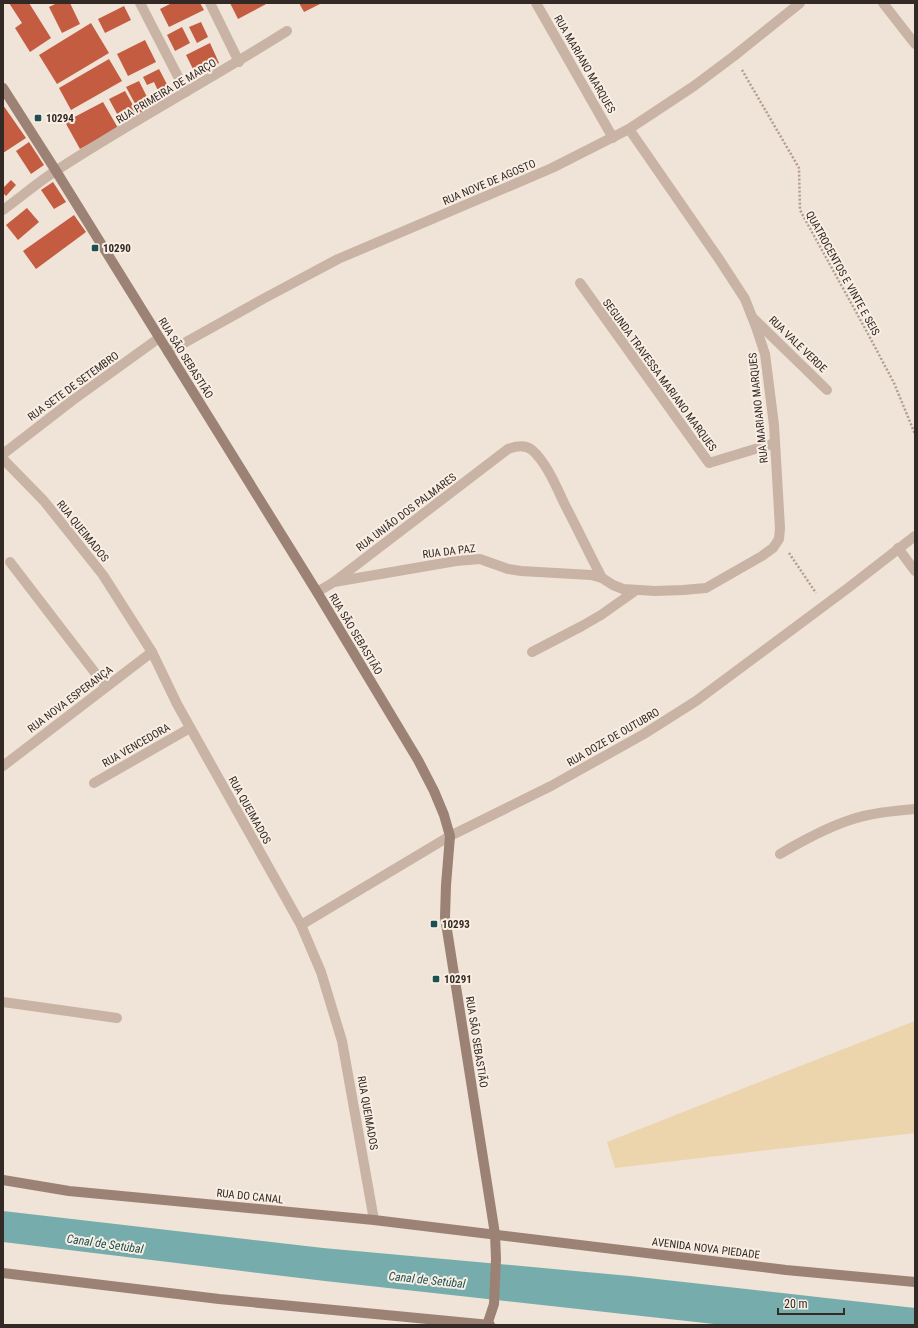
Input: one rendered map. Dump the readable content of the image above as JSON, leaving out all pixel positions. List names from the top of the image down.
{
  "streets": {
    "street": [
      "RUA MARIANO MARQUES",
      "RUA PRIMEIRA DE MARÇO",
      "RUA NOVE DE AGOSTO",
      "RUA VALE VERDE",
      "RUA SÃO SEBASTIÃO",
      "SEGUNDA TRAVESSA MARIANO MARQUES",
      "RUA SETE DE SETEMBRO",
      "RUA UNIÃO DOS PALMARES",
      "RUA QUEIMADOS",
      "RUA DA PAZ",
      "RUA NOVA ESPERANÇA",
      "RUA DOZE DE OUTUBRO",
      "RUA VENCEDORA",
      "RUA DO CANAL",
      "AVENIDA NOVA PIEDADE"
    ],
    "path": ["QUATROCENTOS E VINTE E SEIS"]
  },
  "crossings": [
    ["RUA MARIANO MARQUES", "RUA NOVE DE AGOSTO"],
    ["RUA MARIANO MARQUES", "RUA VALE VERDE"],
    ["RUA MARIANO MARQUES", "SEGUNDA TRAVESSA MARIANO MARQUES"],
    ["RUA MARIANO MARQUES", "RUA DA PAZ"],
    ["RUA PRIMEIRA DE MARÇO", "RUA SÃO SEBASTIÃO"],
    ["RUA NOVE DE AGOSTO", "QUATROCENTOS E VINTE E SEIS"],
    ["RUA NOVE DE AGOSTO", "RUA SÃO SEBASTIÃO"],
    ["RUA SÃO SEBASTIÃO", "RUA SETE DE SETEMBRO"],
    ["RUA SÃO SEBASTIÃO", "RUA UNIÃO DOS PALMARES"],
    ["RUA SÃO SEBASTIÃO", "RUA DOZE DE OUTUBRO"],
    ["RUA SÃO SEBASTIÃO", "RUA DO CANAL"],
    ["RUA SÃO SEBASTIÃO", "AVENIDA NOVA PIEDADE"],
    ["RUA UNIÃO DOS PALMARES", "RUA DA PAZ"],
    ["RUA QUEIMADOS", "RUA NOVA ESPERANÇA"],
    ["RUA QUEIMADOS", "RUA DOZE DE OUTUBRO"],
    ["RUA QUEIMADOS", "RUA VENCEDORA"],
    ["RUA QUEIMADOS", "RUA DO CANAL"],
    ["RUA DO CANAL", "AVENIDA NOVA PIEDADE"]
  ],
  "water": ["Canal de Setúbal"],
  "places": {
    "transit": [
      "10294",
      "10290",
      "10293",
      "10291"
    ]
  },
  "scale_bar": "20 m"
}
